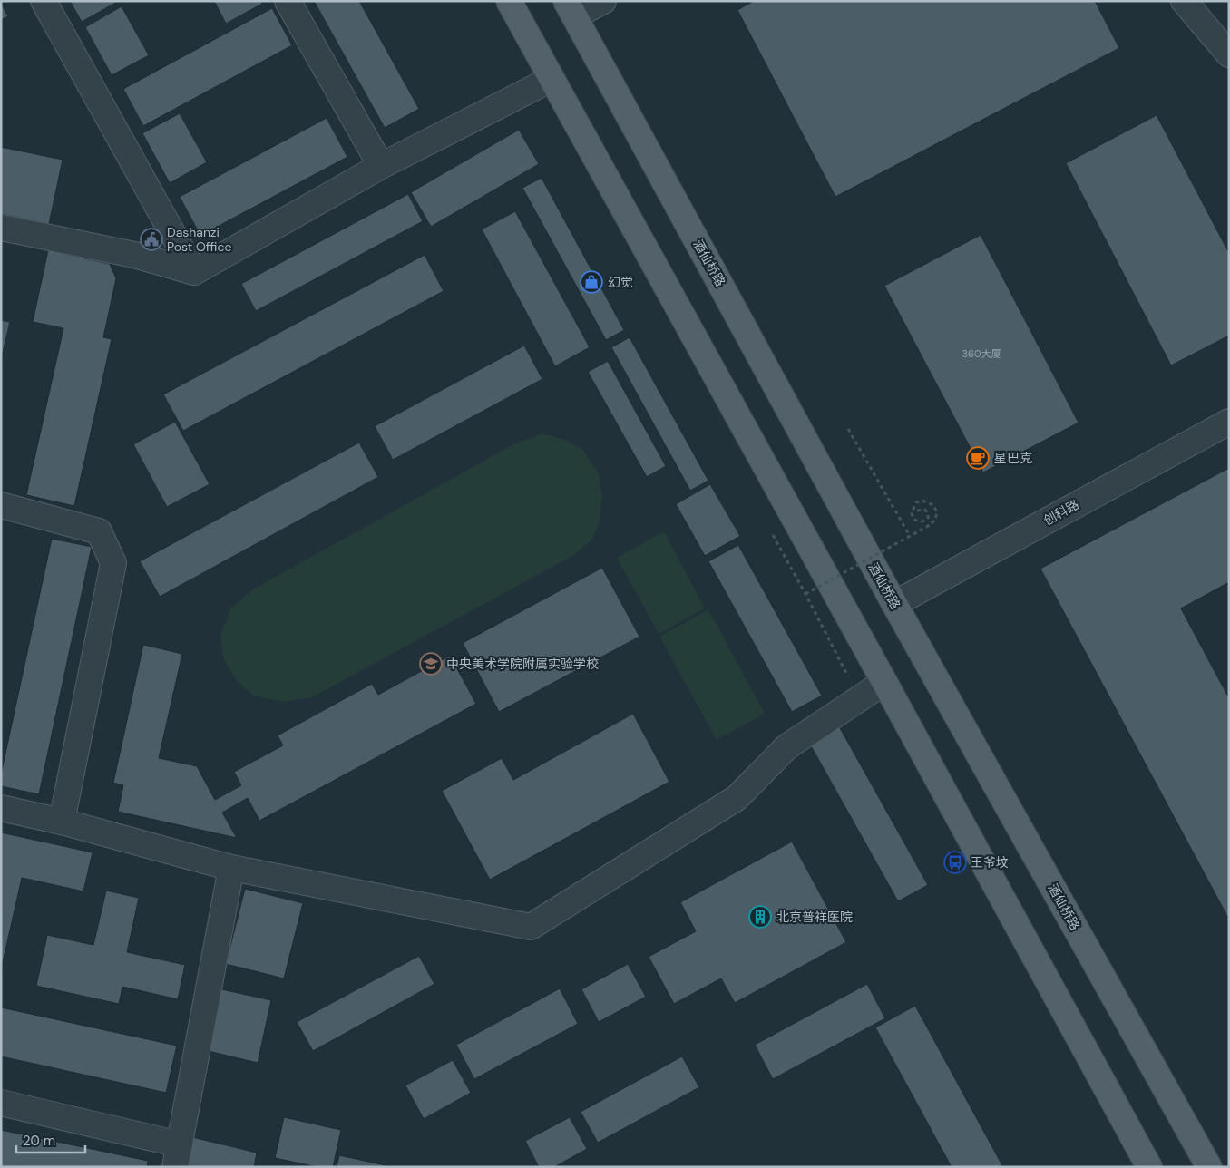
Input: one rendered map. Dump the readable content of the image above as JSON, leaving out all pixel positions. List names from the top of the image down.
{
  "streets": {
    "main road": ["酒仙桥路"],
    "street": ["创科路"]
  },
  "crossings": [
    ["酒仙桥路", "创科路"]
  ],
  "places": {
    "public building": ["Dashanzi Post Office"],
    "shop": ["幻觉"],
    "cafe": ["星巴克"],
    "school or university": ["中央美术学院附属实验学校"],
    "bus stop": ["王爷坟"],
    "building": ["北京普祥医院"]
  },
  "house_numbers": ["360大厦"],
  "scale_bar": "20 m"
}
